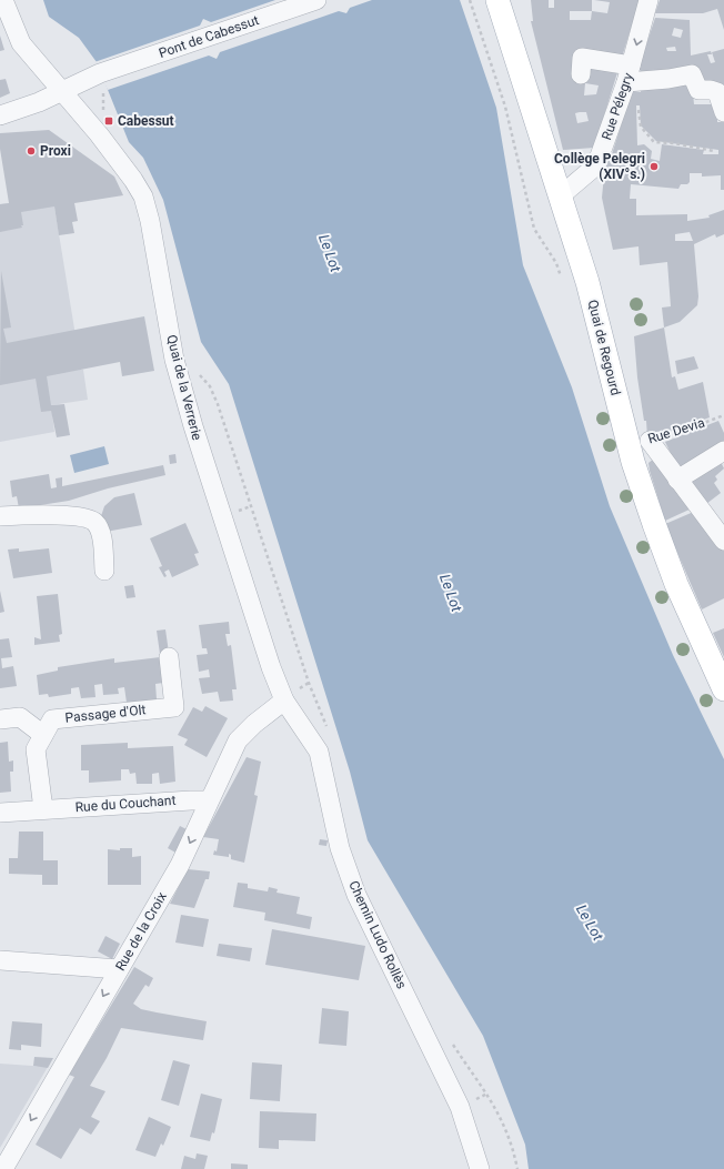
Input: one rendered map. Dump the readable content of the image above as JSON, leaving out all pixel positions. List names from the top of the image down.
{
  "streets": {
    "main road": ["Quai de Regourd"],
    "street": [
      "Pont de Cabessut",
      "Rue Pélegry",
      "Quai de la Verrerie",
      "Passage d'Olt",
      "Rue du Couchant",
      "Rue de la Croix",
      "Chemin Ludo Rollès"
    ],
    "path": ["Rue Devia"]
  },
  "crossings": [
    ["Pont de Cabessut", "Quai de la Verrerie"],
    ["Rue Pélegry", "Quai de Regourd"],
    ["Quai de Regourd", "Rue Devia"],
    ["Quai de la Verrerie", "Rue de la Croix"],
    ["Quai de la Verrerie", "Chemin Ludo Rollès"],
    ["Rue du Couchant", "Rue de la Croix"],
    ["Rue de la Croix", "Chemin Ludo Rollès"]
  ],
  "one_way": ["Rue de la Croix"],
  "water": ["Le Lot"],
  "places": {
    "transit": ["Cabessut"],
    "other": ["Proxi", "Collège Pelegri (XIV°s.)"]
  }
}
